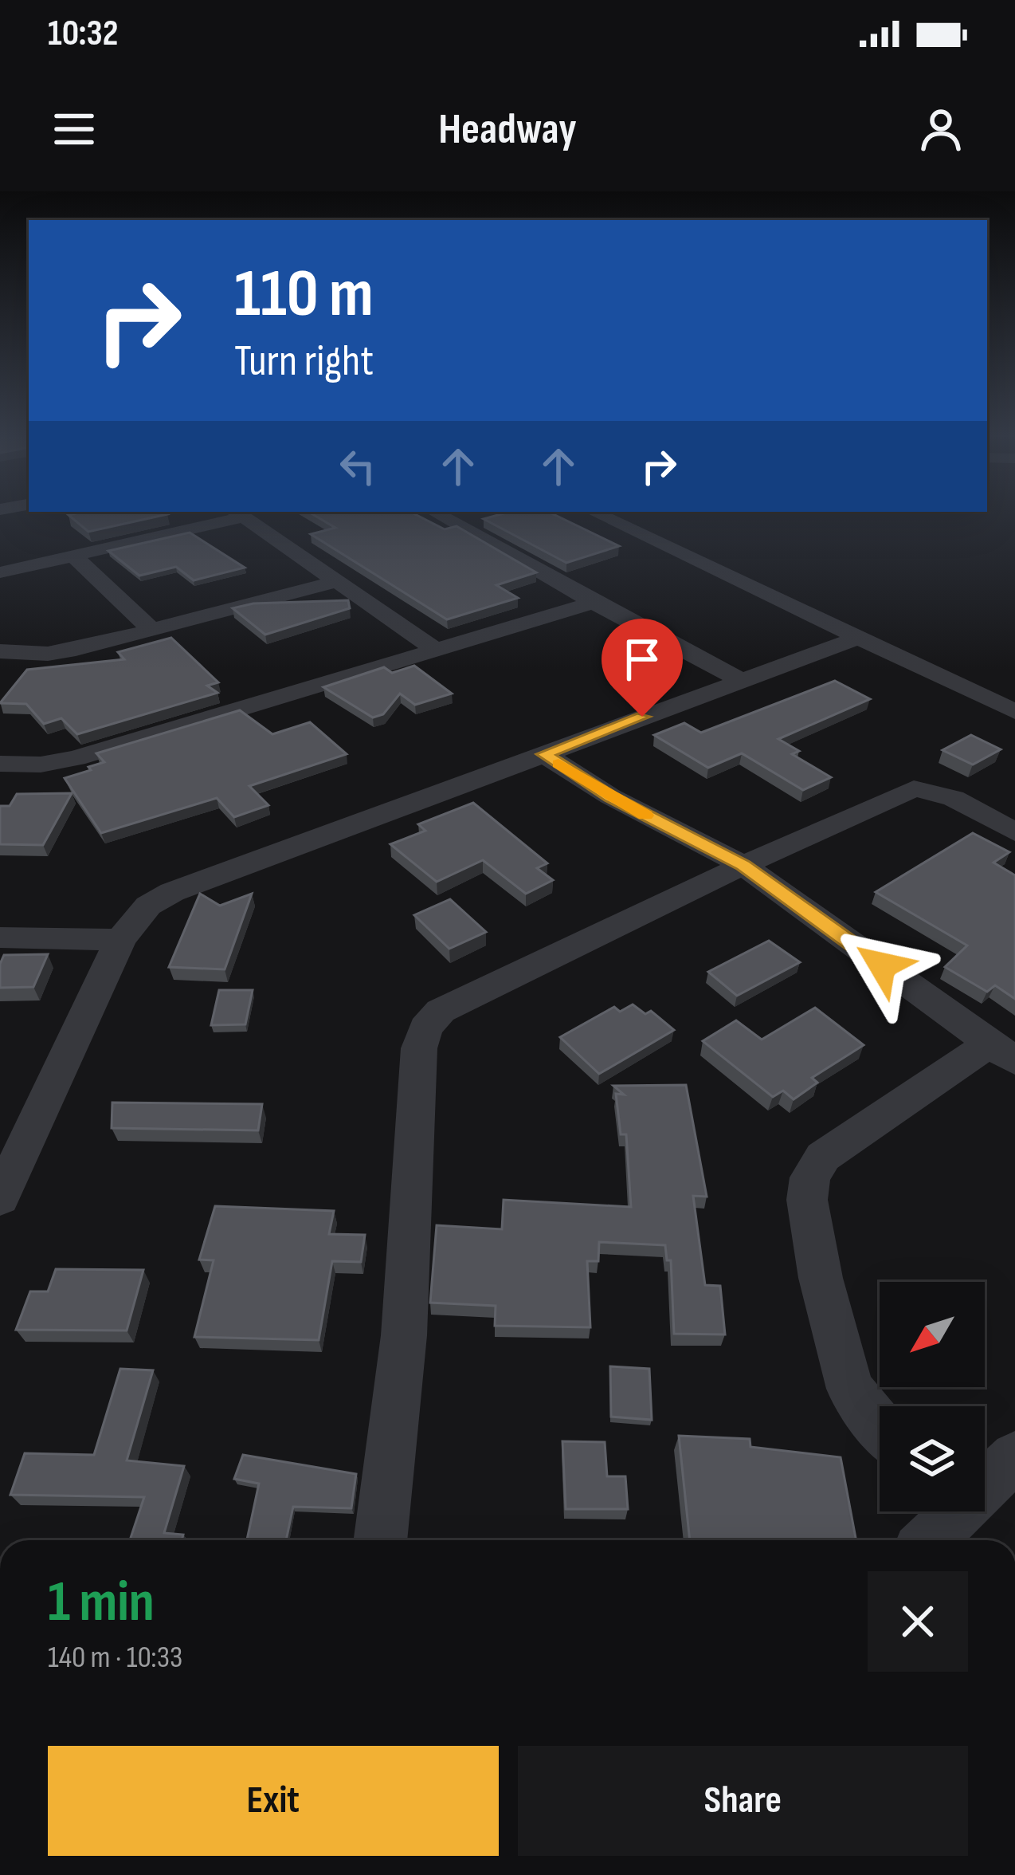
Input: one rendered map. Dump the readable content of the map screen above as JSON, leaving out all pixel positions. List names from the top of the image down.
{
  "north": "bottom left",
  "page": {
    "status": "10:32",
    "header": "Headway",
    "turn": ["110 m", "Turn right"],
    "heading": ["1 min", "140 m · 10:33"],
    "buttons": ["Exit", "Share"]
  }
}
